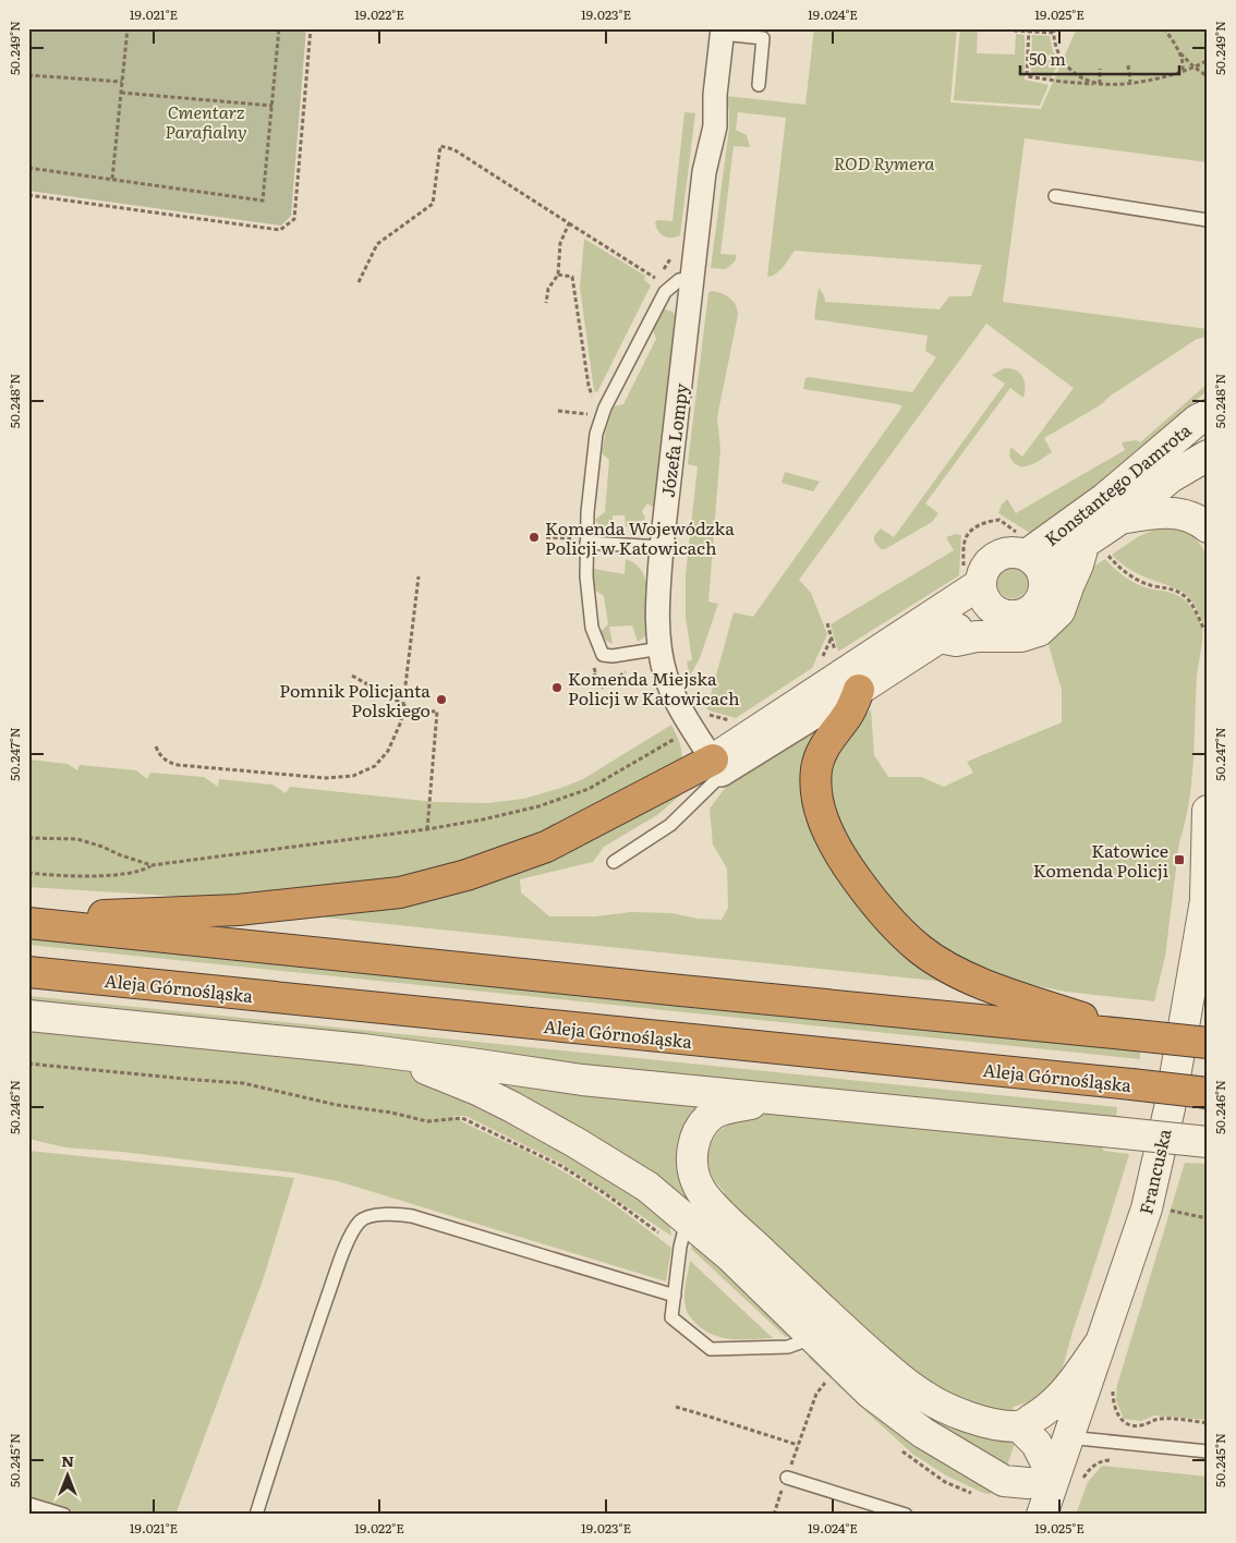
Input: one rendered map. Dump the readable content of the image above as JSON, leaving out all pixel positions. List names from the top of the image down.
{
  "streets": {
    "highway": ["Aleja Górnośląska"],
    "street": ["Józefa Lompy", "Konstantego Damrota", "Francuska"]
  },
  "parks": ["Cmentarz Parafialny", "ROD Rymera"],
  "places": {
    "other": ["Komenda Wojewódzka Policji w Katowicach", "Komenda Miejska Policji w Katowicach", "Pomnik Policjanta Polskiego"],
    "transit": ["Katowice Komenda Policji"]
  },
  "scale_bar": "50 m",
  "north": "top",
  "coordinates": [
    "19.021°E",
    "19.022°E",
    "19.023°E",
    "19.024°E",
    "19.025°E",
    "50.249°N",
    "50.248°N",
    "50.247°N",
    "50.246°N",
    "50.245°N"
  ]
}
